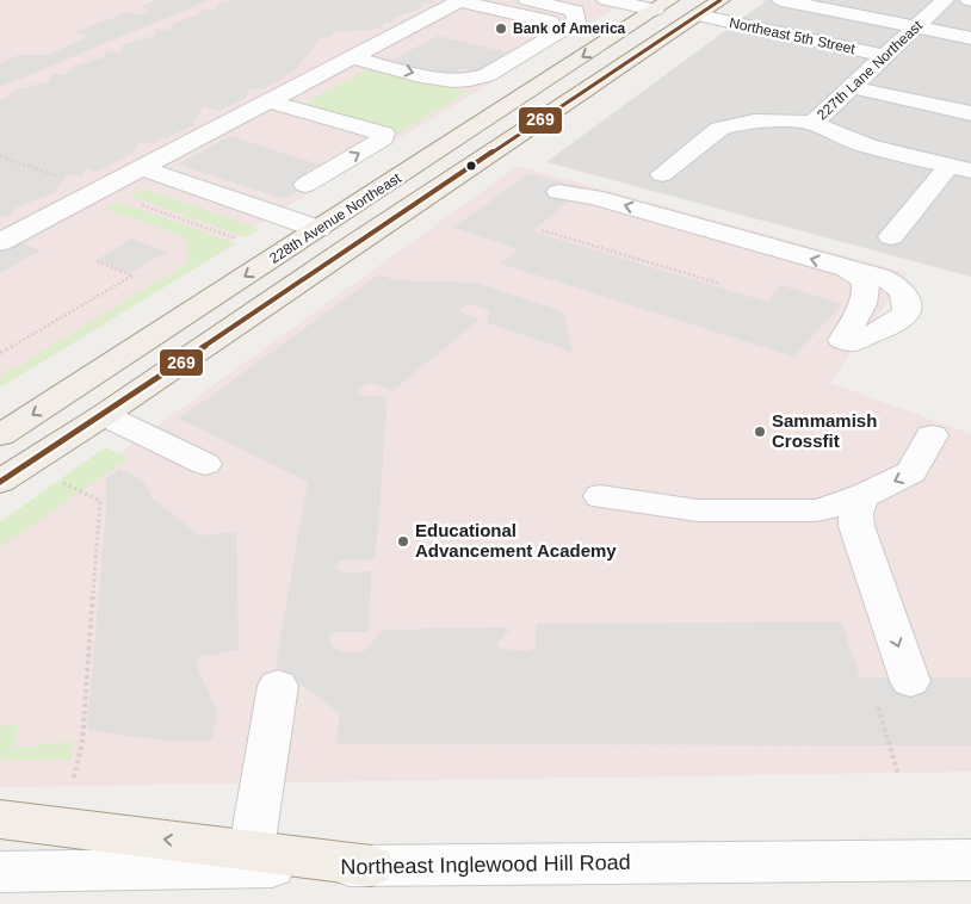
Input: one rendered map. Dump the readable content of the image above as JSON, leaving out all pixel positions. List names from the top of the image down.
{
  "streets": {
    "main road": ["228th Avenue Northeast"],
    "street": ["Northeast 5th Street", "227th Lane Northeast", "Northeast Inglewood Hill Road"]
  },
  "crossings": [
    ["Northeast 5th Street", "227th Lane Northeast"],
    ["Northeast 5th Street", "228th Avenue Northeast"]
  ],
  "places": ["Bank of America", "Sammamish Crossfit", "Educational Advancement Academy"],
  "lines": ["transit line 269"]
}
